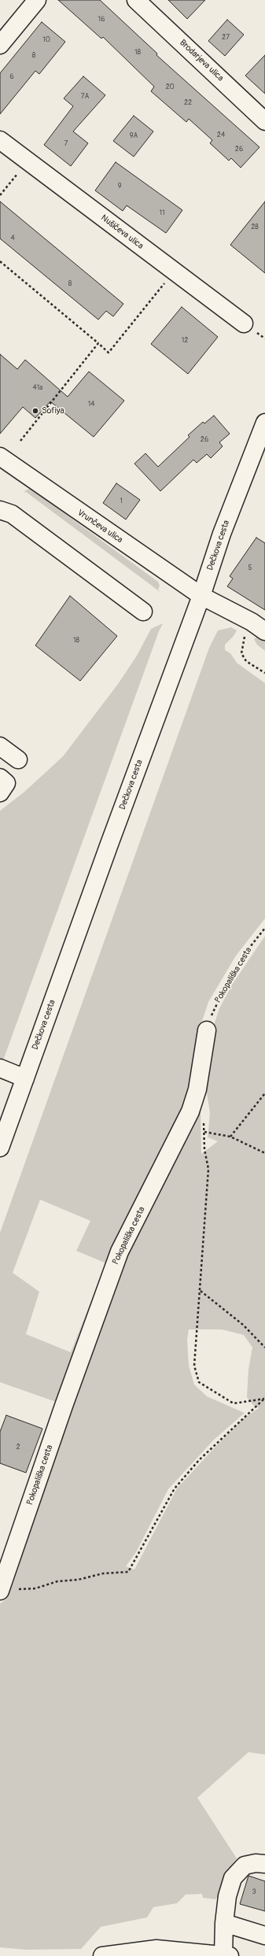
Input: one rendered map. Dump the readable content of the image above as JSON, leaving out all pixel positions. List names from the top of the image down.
{
  "streets": {
    "street": [
      "Brodarjeva ulica",
      "Nušičeva ulica",
      "Vrunčeva ulica",
      "Dečkova cesta",
      "Pokopališka cesta"
    ]
  },
  "crossings": [
    ["Vrunčeva ulica", "Dečkova cesta"]
  ],
  "places": ["Sofiya"],
  "house_numbers": [
    "16",
    "27",
    "10",
    "18",
    "8",
    "6",
    "20",
    "7A",
    "22",
    "24",
    "9A",
    "7",
    "26",
    "9",
    "11",
    "28",
    "4",
    "8",
    "12",
    "41a",
    "14",
    "26",
    "1",
    "5",
    "18",
    "2",
    "3"
  ]
}
